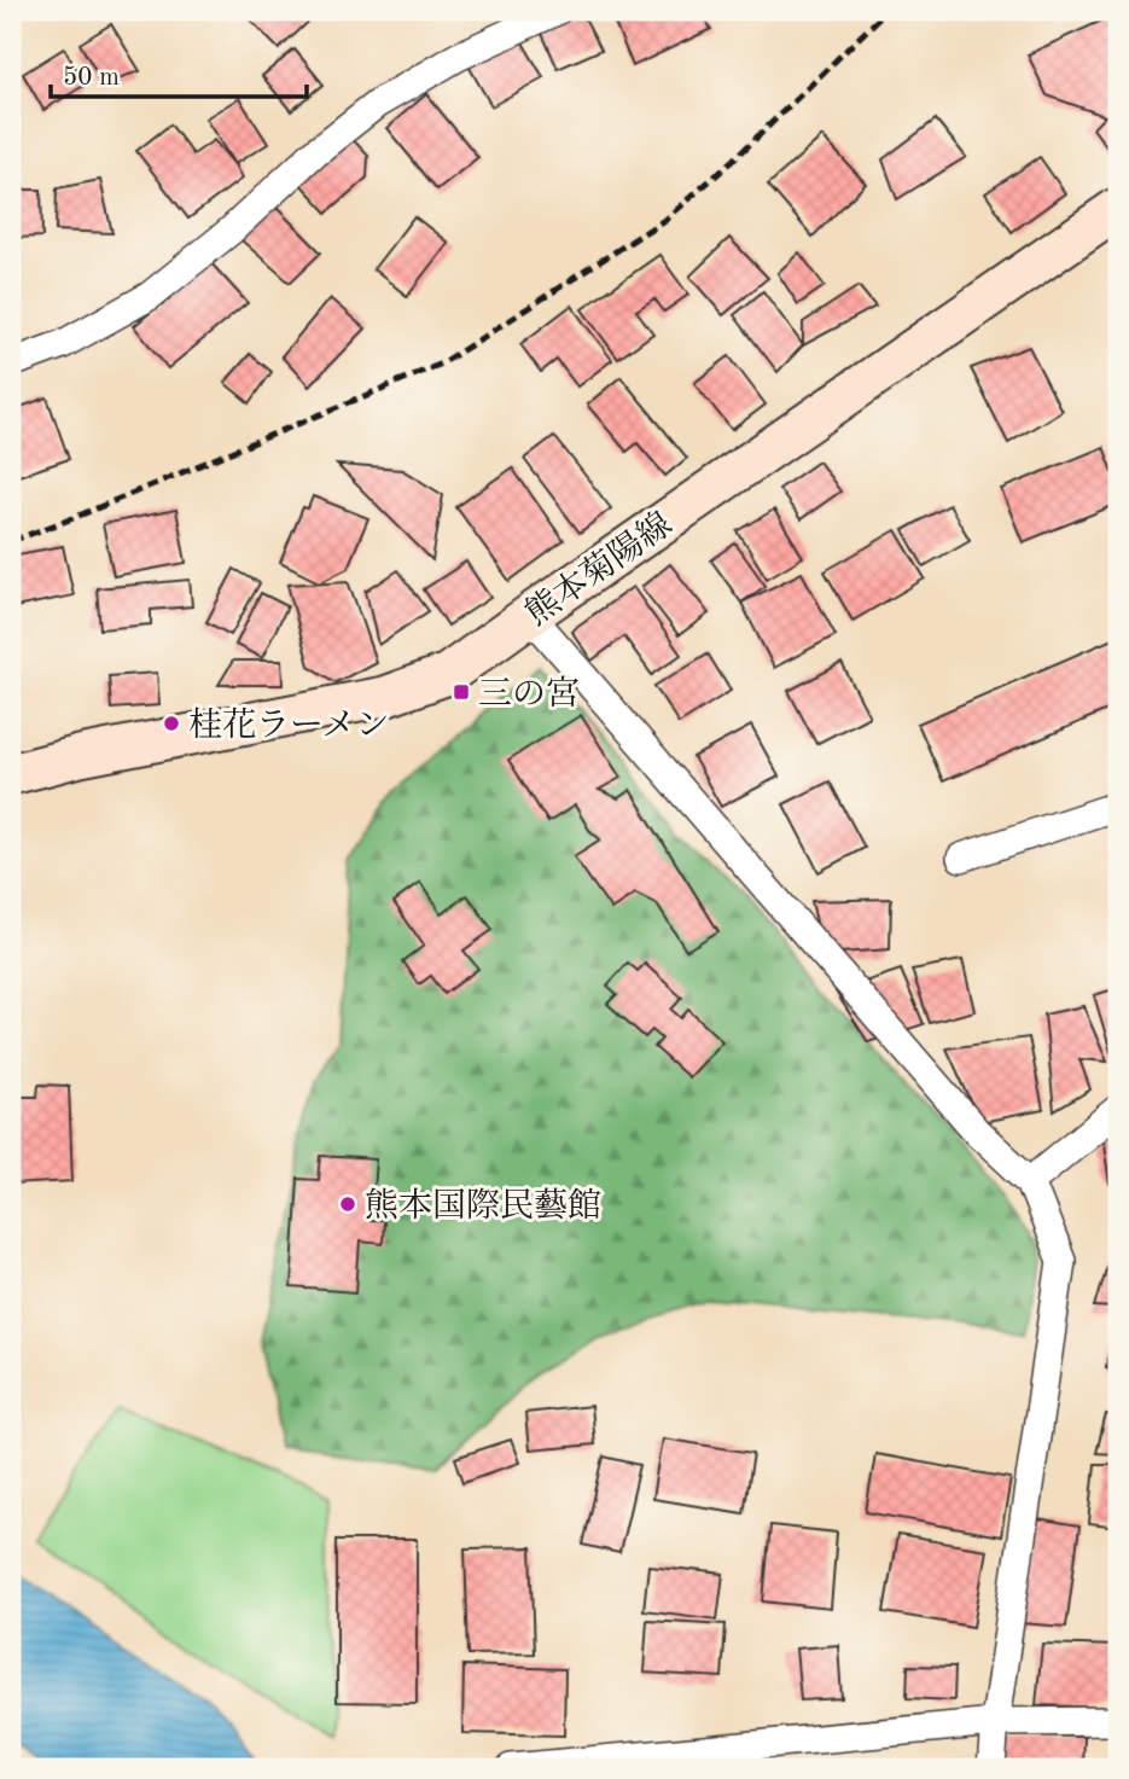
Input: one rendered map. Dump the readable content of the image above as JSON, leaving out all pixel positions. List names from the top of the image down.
{
  "streets": {
    "main road": ["熊本菊陽線"]
  },
  "places": {
    "transit": ["三の宮"],
    "other": ["桂花ラーメン", "熊本国際民藝館"]
  },
  "scale_bar": "50 m"
}
